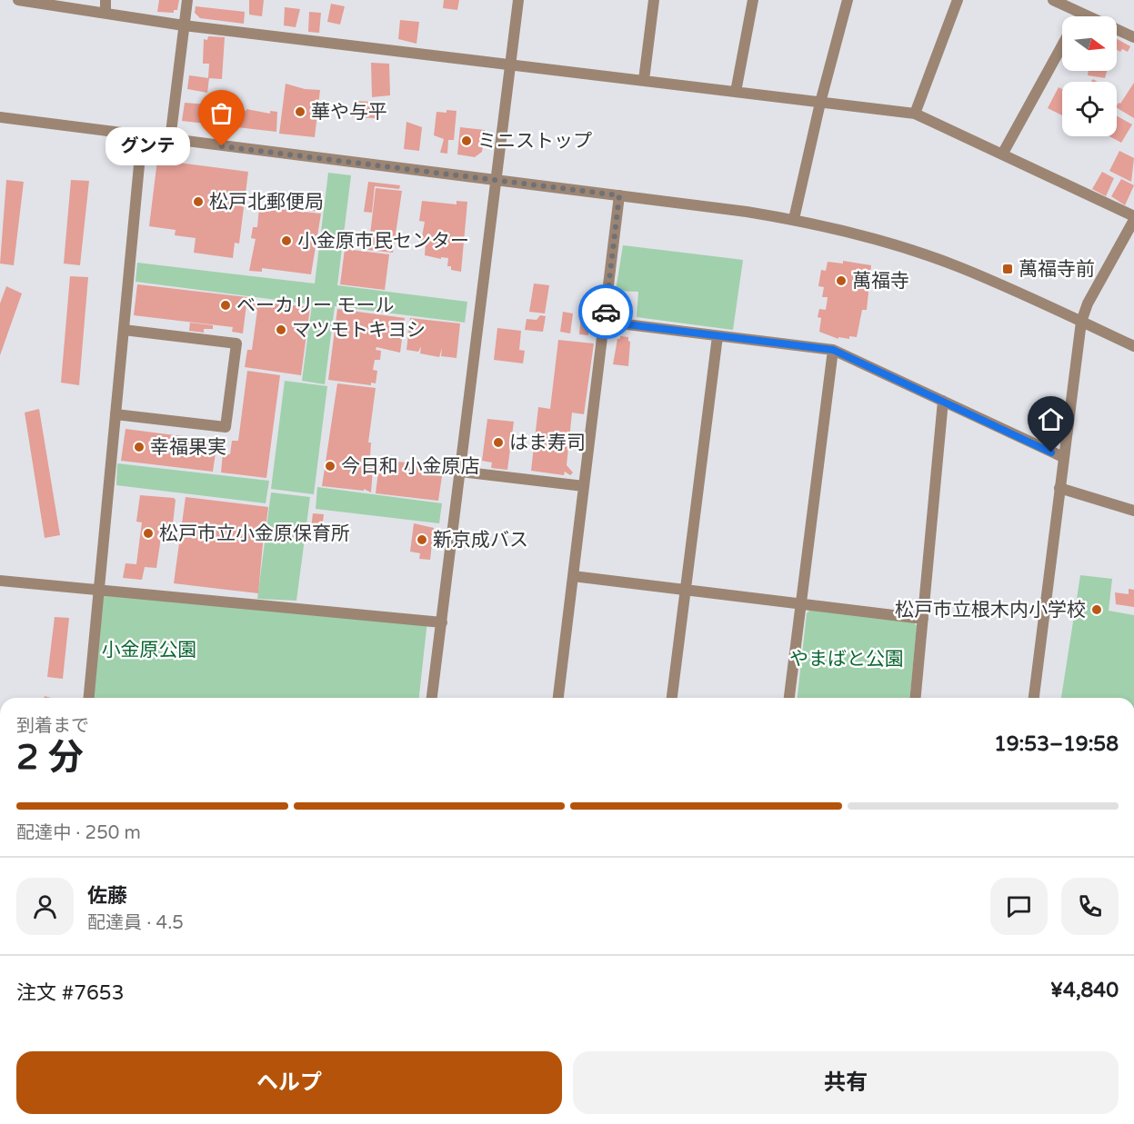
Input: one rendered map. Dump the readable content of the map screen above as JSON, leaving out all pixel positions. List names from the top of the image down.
{
  "parks": ["小金原公園", "やまばと公園"],
  "places": {
    "other": [
      "華や与平",
      "ミニストップ",
      "グンテ",
      "松戸北郵便局",
      "小金原市民センター",
      "萬福寺",
      "ベーカリー モール",
      "マツモトキヨシ",
      "はま寿司",
      "幸福果実",
      "今日和 小金原店",
      "松戸市立小金原保育所",
      "新京成バス",
      "松戸市立根木内小学校"
    ],
    "transit": ["萬福寺前"]
  },
  "north": "right",
  "page": {
    "bubble": "グンテ",
    "heading": ["2 分", "到着まで", "19:53–19:58"],
    "panel": [
      "佐藤",
      "配達員 · 4.5",
      "注文 #7653",
      "¥4,840"
    ],
    "bar": "配達中 · 250 m",
    "buttons": ["ヘルプ", "共有"]
  }
}
